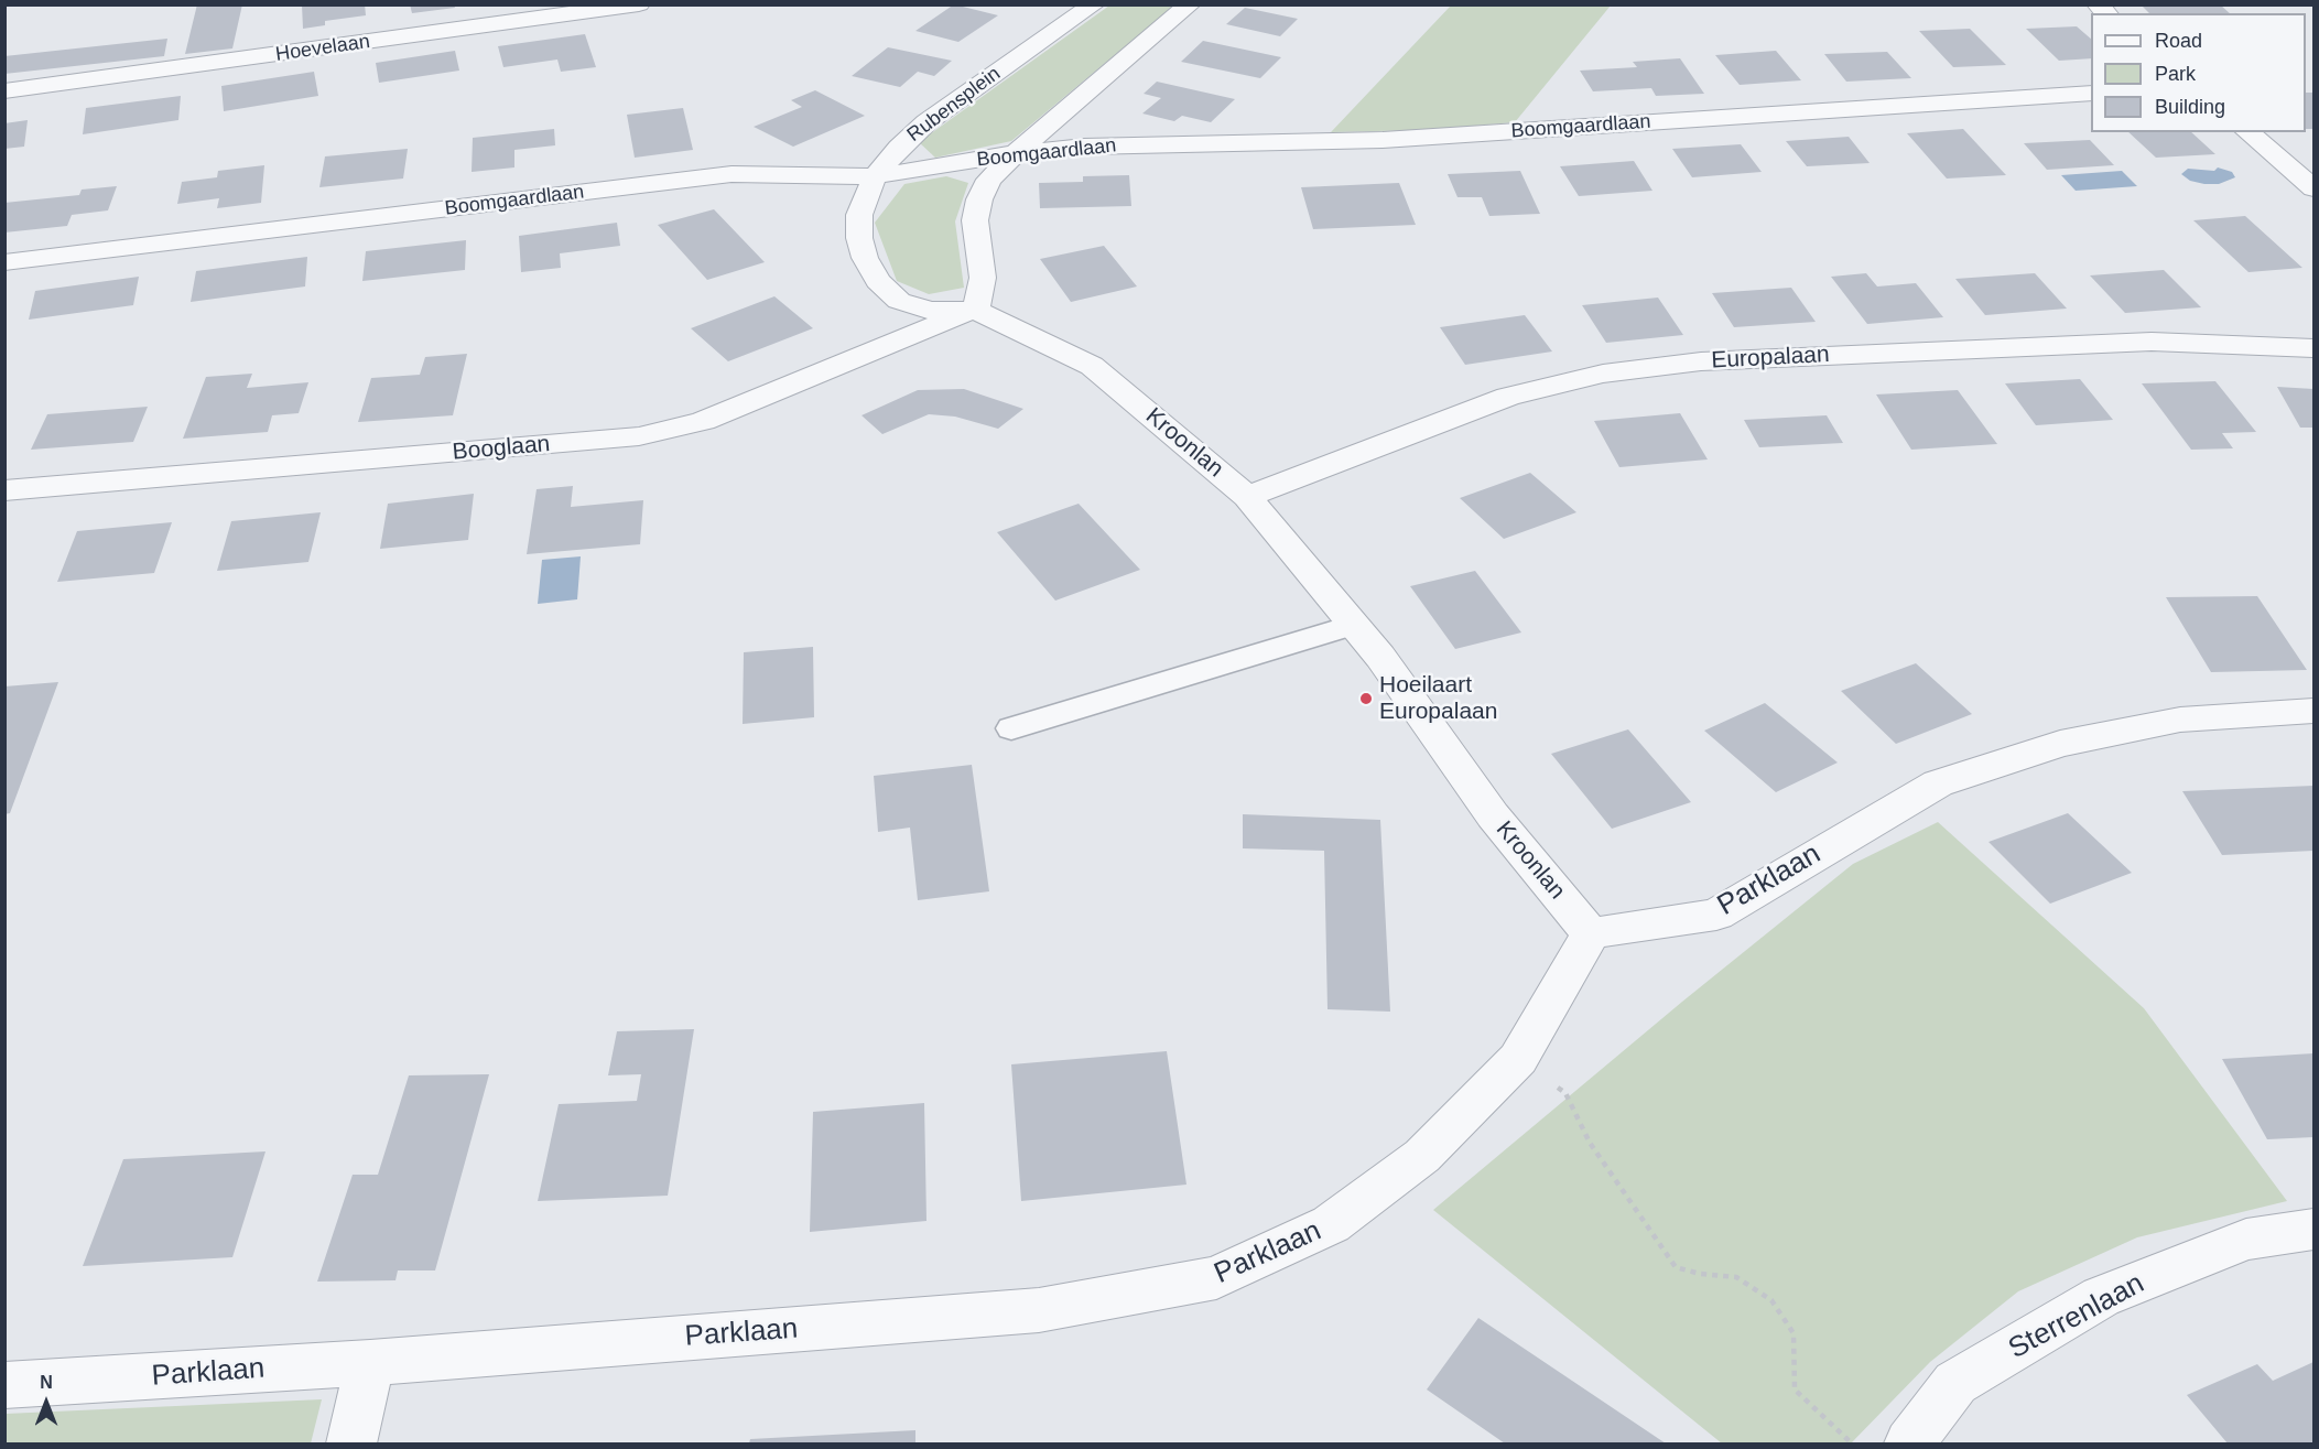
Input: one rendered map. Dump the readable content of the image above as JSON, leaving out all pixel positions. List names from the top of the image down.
{
  "streets": {
    "street": [
      "Hoevelaan",
      "Rubensplein",
      "Boomgaardlaan",
      "Europalaan",
      "Kroonlan",
      "Booglaan",
      "Parklaan",
      "Sterrenlaan"
    ]
  },
  "crossings": [
    ["Rubensplein", "Boomgaardlaan"],
    ["Rubensplein", "Kroonlan"],
    ["Rubensplein", "Booglaan"],
    ["Europalaan", "Kroonlan"],
    ["Kroonlan", "Booglaan"],
    ["Kroonlan", "Parklaan"]
  ],
  "places": ["Hoeilaart Europalaan"],
  "legend": ["Road", "Park", "Building"],
  "north": "top"
}
